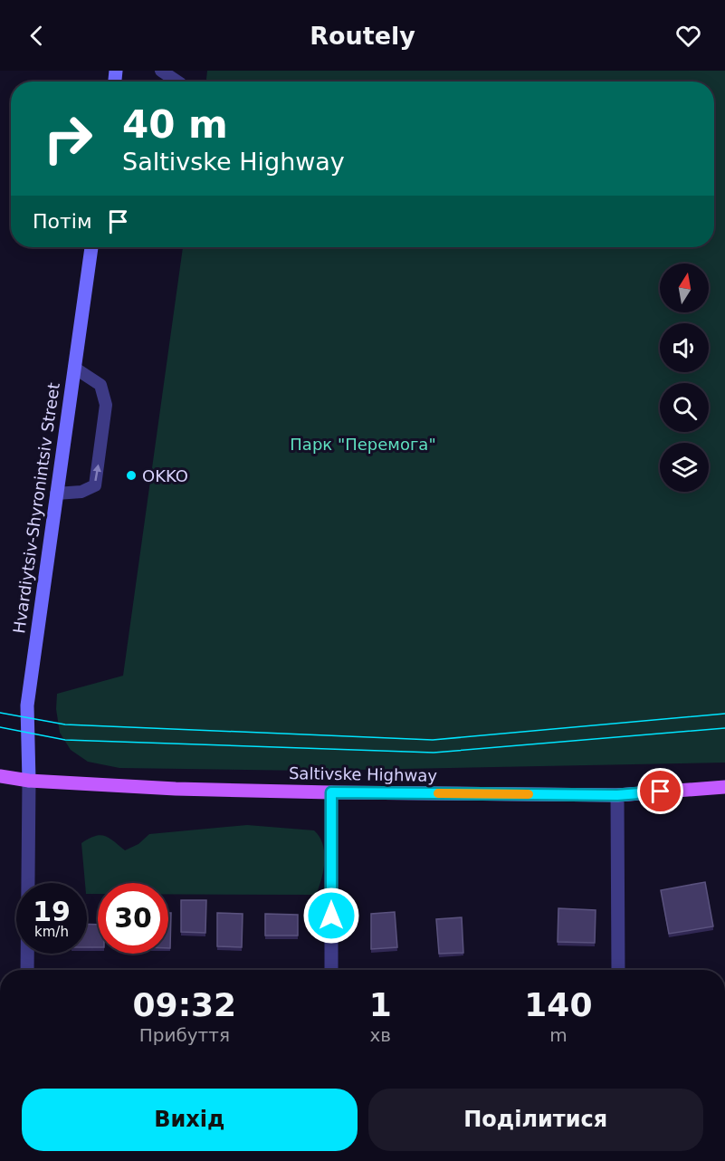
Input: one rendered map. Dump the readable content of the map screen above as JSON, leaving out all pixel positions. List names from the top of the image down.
{
  "streets": {
    "main road": ["Hvardiytsiv-Shyronintsiv Street", "Saltivske Highway"]
  },
  "crossings": [
    ["Hvardiytsiv-Shyronintsiv Street", "Saltivske Highway"]
  ],
  "parks": ["Парк \"Перемога\""],
  "places": ["OKKO"],
  "north": "top",
  "page": {
    "header": "Routely",
    "turn": ["40 m", "Saltivske Highway"],
    "then": "Потім",
    "speed": "19 km/h",
    "limit": "30",
    "eta": [
      "09:32",
      "Прибуття",
      "1",
      "хв",
      "140",
      "m"
    ],
    "buttons": ["Вихід", "Поділитися"]
  }
}
